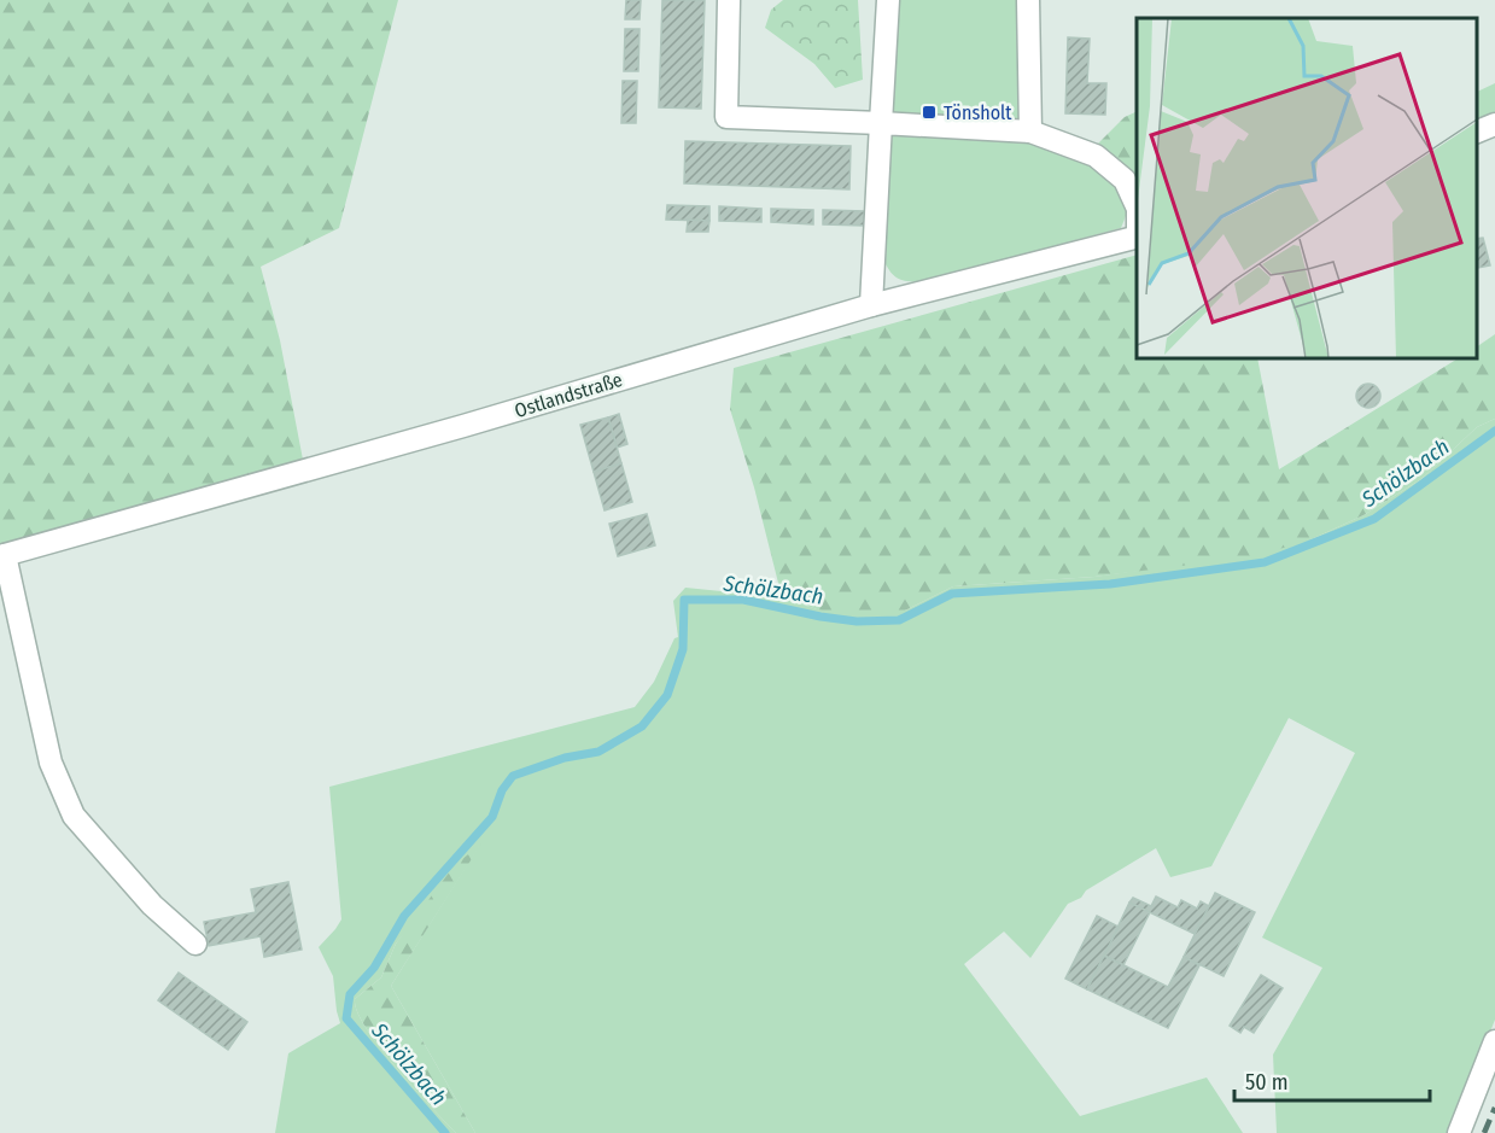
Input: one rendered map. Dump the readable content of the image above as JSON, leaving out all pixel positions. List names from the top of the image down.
{
  "streets": {
    "street": ["Ostlandstraße"]
  },
  "water": ["Schölzbach"],
  "places": {
    "transit": ["Tönsholt"]
  },
  "scale_bar": "50 m"
}
